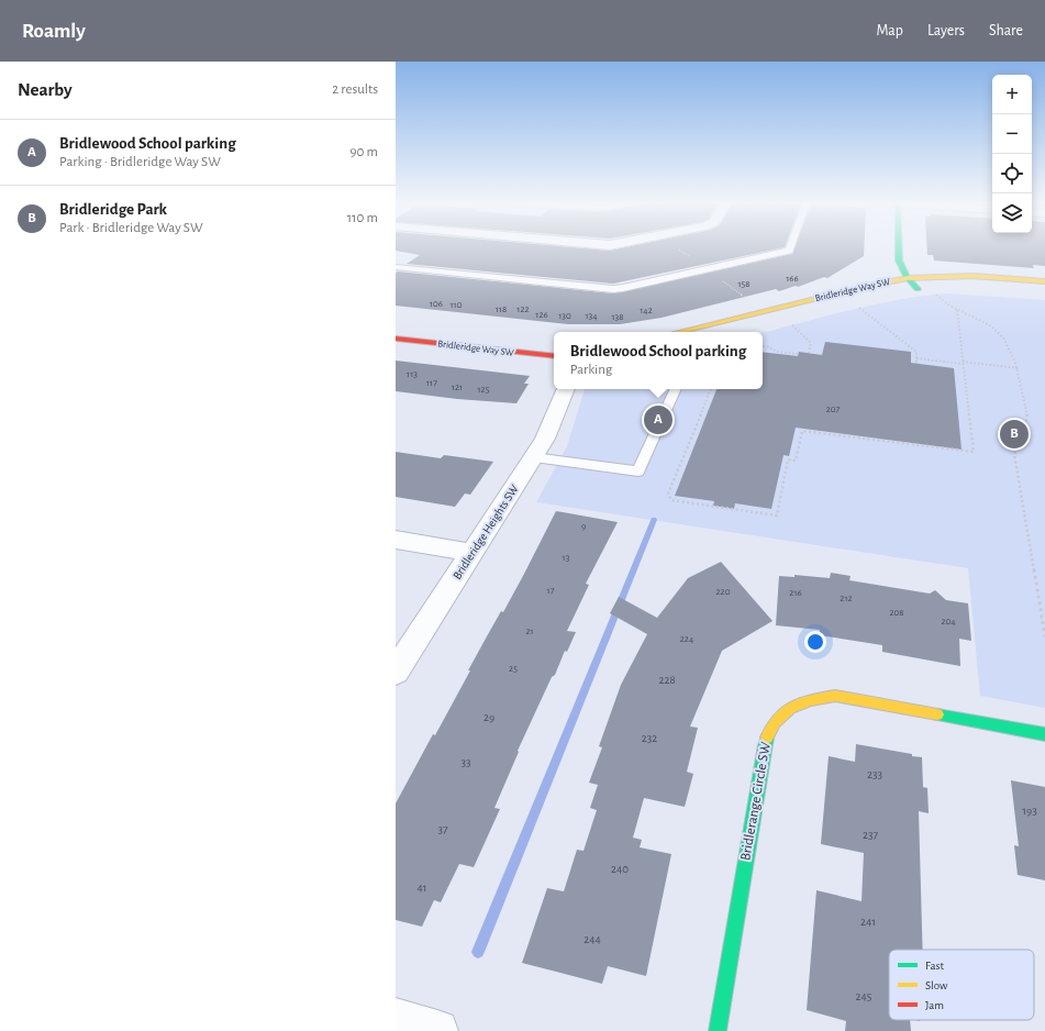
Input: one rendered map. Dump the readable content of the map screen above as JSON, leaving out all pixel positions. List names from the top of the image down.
{
  "streets": {
    "street": ["Bridleridge Way SW", "Bridleridge Heights SW", "Bridlerange Circle SW"]
  },
  "house_numbers": [
    "166",
    "158",
    "106",
    "110",
    "118",
    "122",
    "142",
    "126",
    "130",
    "134",
    "138",
    "113",
    "117",
    "121",
    "125",
    "207",
    "9",
    "13",
    "17",
    "220",
    "216",
    "212",
    "208",
    "204",
    "21",
    "224",
    "25",
    "228",
    "29",
    "232",
    "33",
    "233",
    "193",
    "37",
    "237",
    "240",
    "41",
    "241",
    "244",
    "245"
  ],
  "legend": ["Fast", "Slow", "Jam"],
  "page": {
    "header": "Roamly",
    "nav": ["Map", "Layers", "Share"],
    "heading": ["Nearby", "2 results"],
    "map_buttons": ["+", "−"],
    "list": [
      {
        "mark": "A",
        "name": "Bridlewood School parking",
        "note": "Parking · Bridleridge Way SW",
        "value": "90 m"
      },
      {
        "mark": "B",
        "name": "Bridleridge Park",
        "note": "Park · Bridleridge Way SW",
        "value": "110 m"
      }
    ],
    "popup": ["Bridlewood School parking", "Parking"],
    "pins": ["A", "B"]
  }
}
